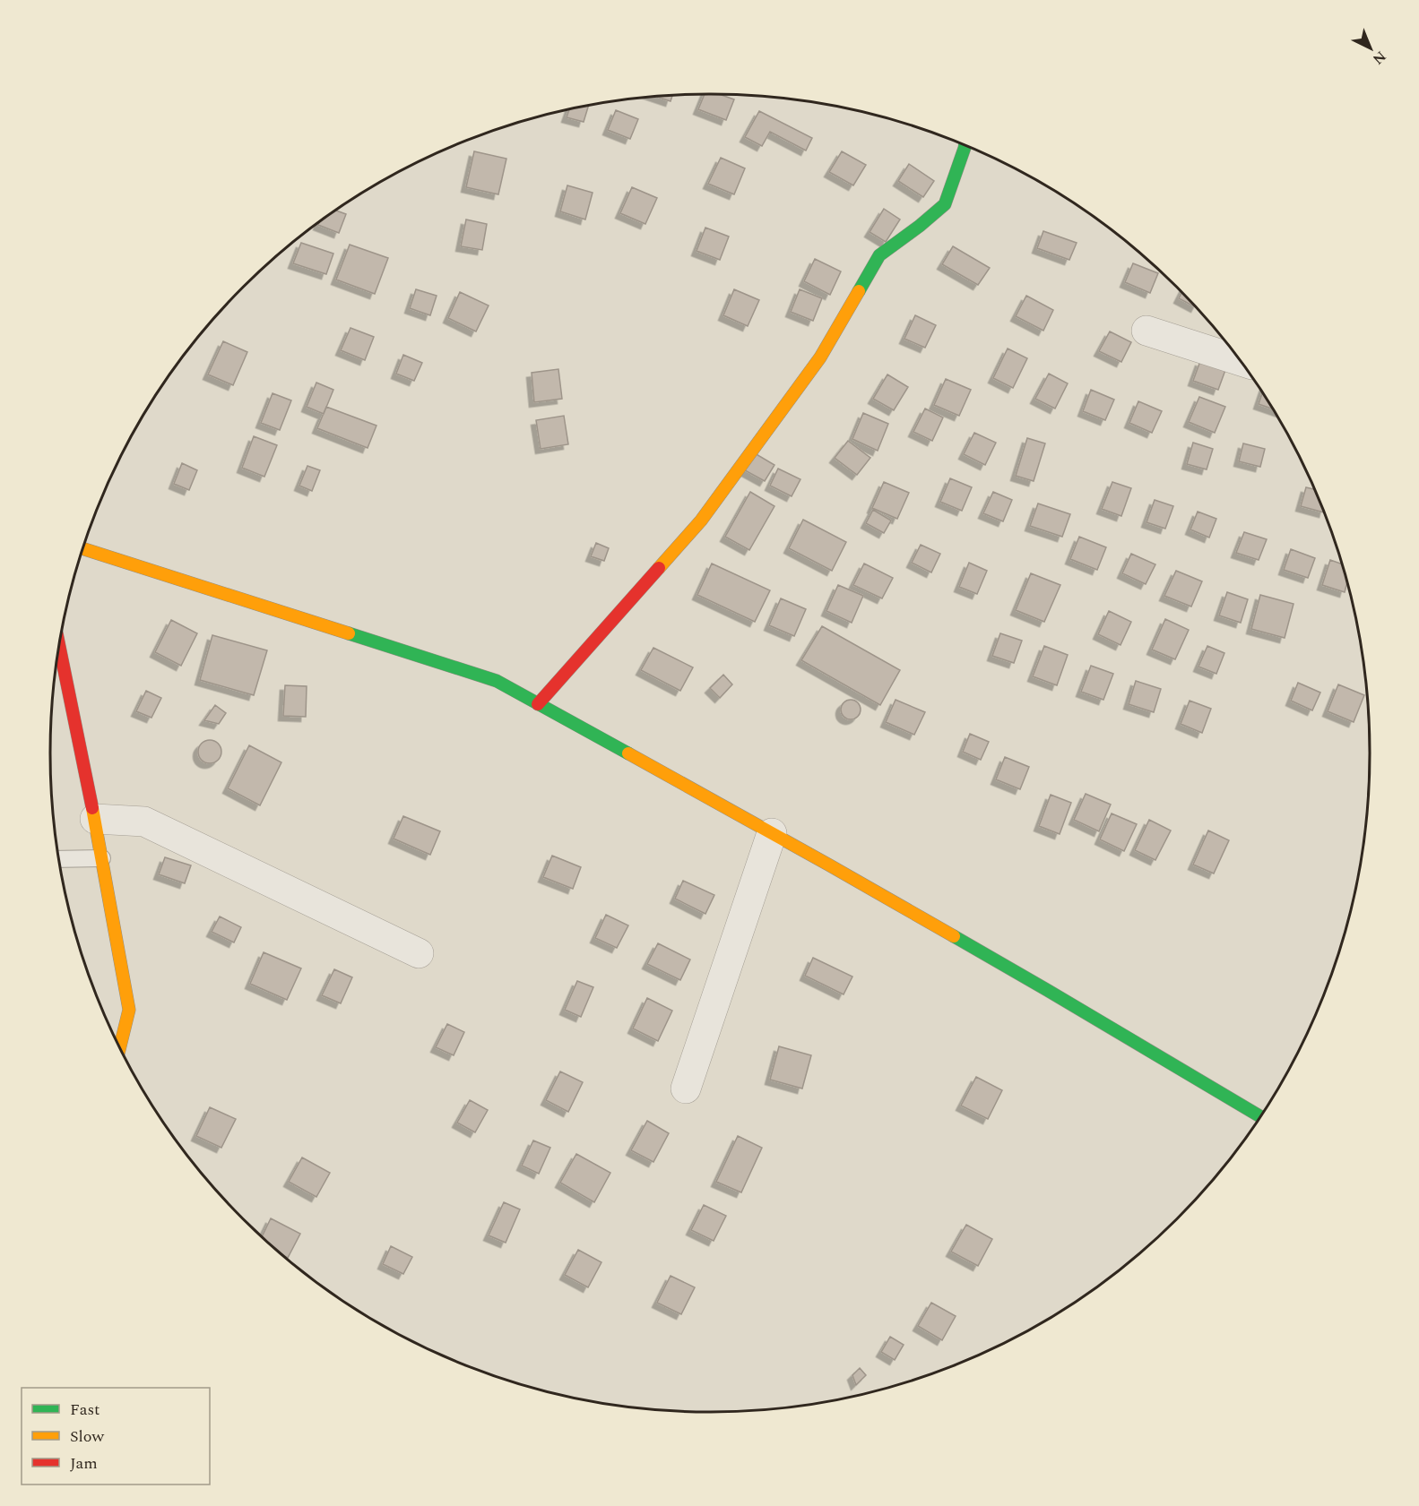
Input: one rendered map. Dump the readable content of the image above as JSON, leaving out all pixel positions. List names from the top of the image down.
{
  "legend": ["Fast", "Slow", "Jam"],
  "north": "bottom right"
}
